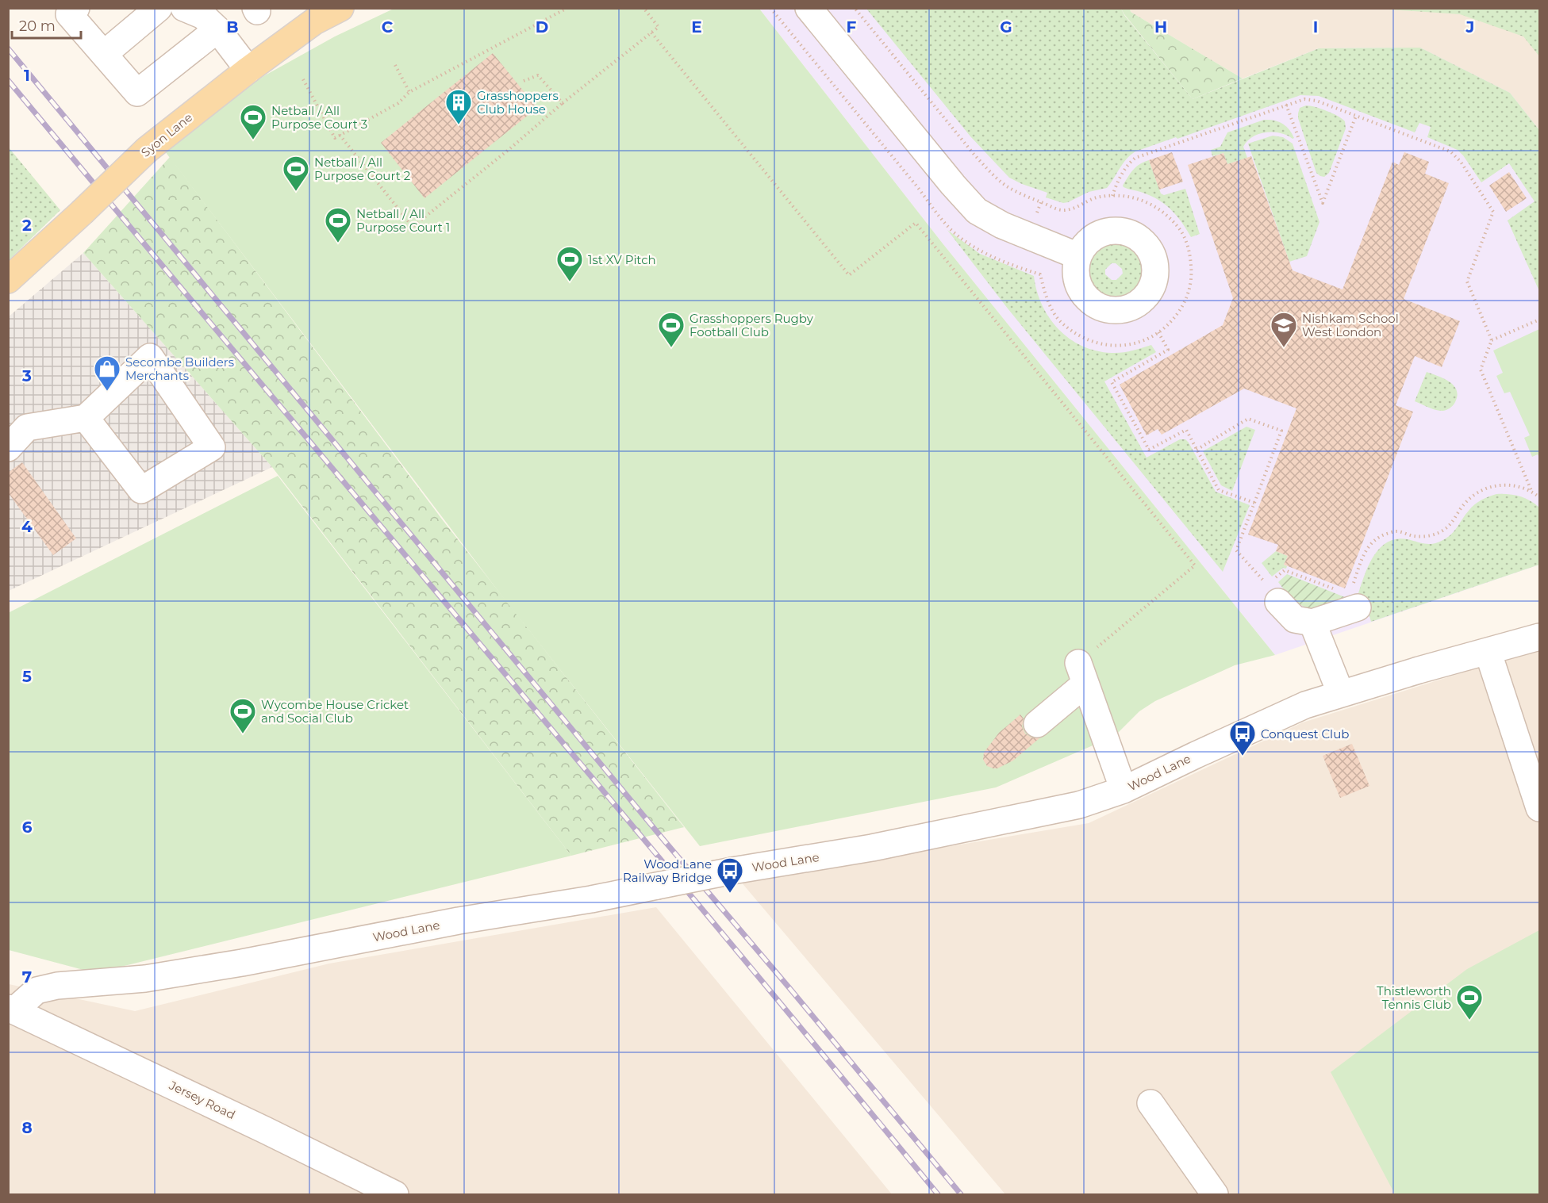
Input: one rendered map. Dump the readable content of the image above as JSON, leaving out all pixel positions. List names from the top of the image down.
{
  "streets": {
    "main road": ["Syon Lane"],
    "street": ["Wood Lane", "Jersey Road"]
  },
  "crossings": [
    ["Wood Lane", "Jersey Road"]
  ],
  "places": {
    "building": ["Grasshoppers Club House"],
    "sports": [
      "Netball / All Purpose Court 3",
      "Netball / All Purpose Court 2",
      "Netball / All Purpose Court 1",
      "1st XV Pitch",
      "Grasshoppers Rugby Football Club",
      "Wycombe House Cricket and Social Club",
      "Thistleworth Tennis Club"
    ],
    "school or university": ["Nishkam School West London"],
    "shop": ["Secombe Builders Merchants"],
    "bus stop": ["Conquest Club", "Wood Lane Railway Bridge"]
  },
  "scale_bar": "20 m",
  "grid": {
    "columns": [
      "B",
      "C",
      "D",
      "E",
      "F",
      "G",
      "H",
      "I",
      "J"
    ],
    "rows": [
      "1",
      "2",
      "3",
      "4",
      "5",
      "6",
      "7",
      "8"
    ]
  }
}
